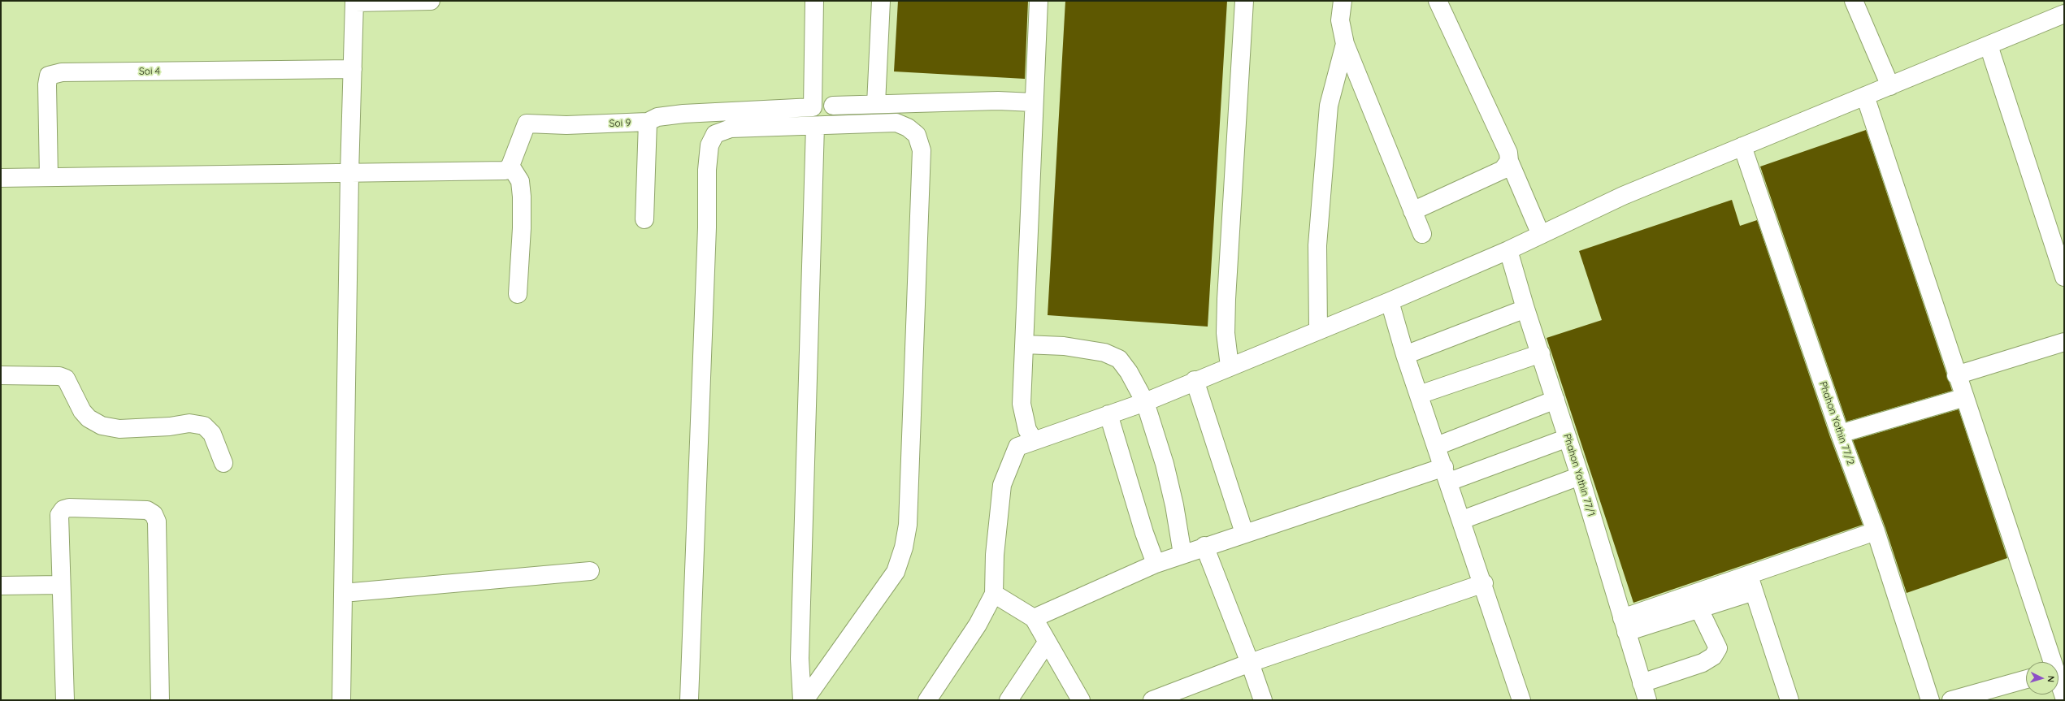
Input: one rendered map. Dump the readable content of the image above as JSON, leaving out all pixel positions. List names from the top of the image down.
{
  "streets": {
    "street": [
      "Soi 4",
      "Soi 9",
      "Phahon Yothin 77/2",
      "Phahon Yothin 77/1"
    ]
  },
  "north": "right"
}
